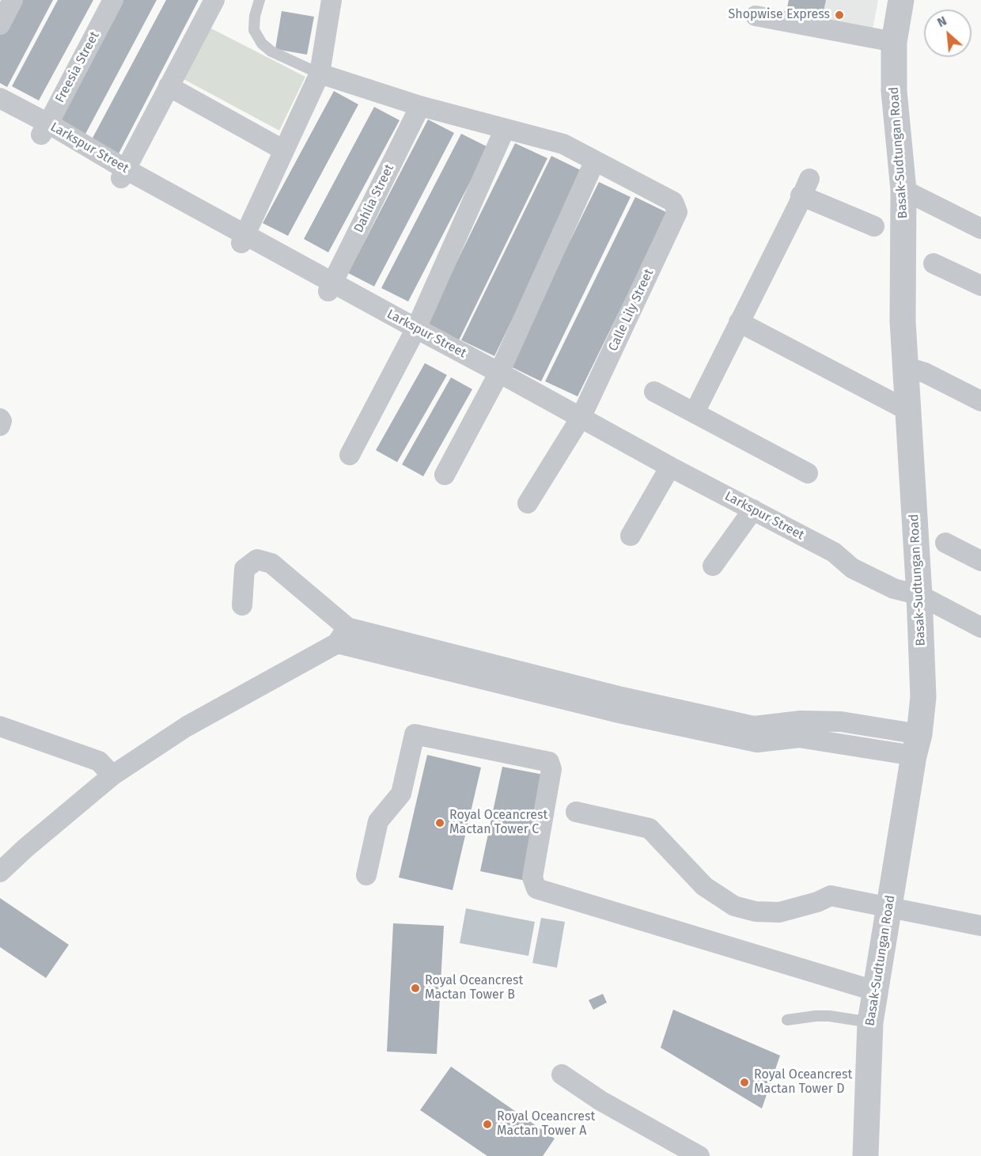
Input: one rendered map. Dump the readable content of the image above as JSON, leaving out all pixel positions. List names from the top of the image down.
{
  "streets": {
    "street": [
      "Freesia Street",
      "Larkspur Street",
      "Basak-Sudtungan Road",
      "Dahlia Street",
      "Calle Lily Street"
    ]
  },
  "crossings": [
    ["Freesia Street", "Larkspur Street"],
    ["Larkspur Street", "Basak-Sudtungan Road"],
    ["Larkspur Street", "Dahlia Street"],
    ["Larkspur Street", "Calle Lily Street"]
  ],
  "places": [
    "Shopwise Express",
    "Royal Oceancrest Mactan Tower C",
    "Royal Oceancrest Mactan Tower B",
    "Royal Oceancrest Mactan Tower D",
    "Royal Oceancrest Mactan Tower A"
  ],
  "north": "top left"
}
